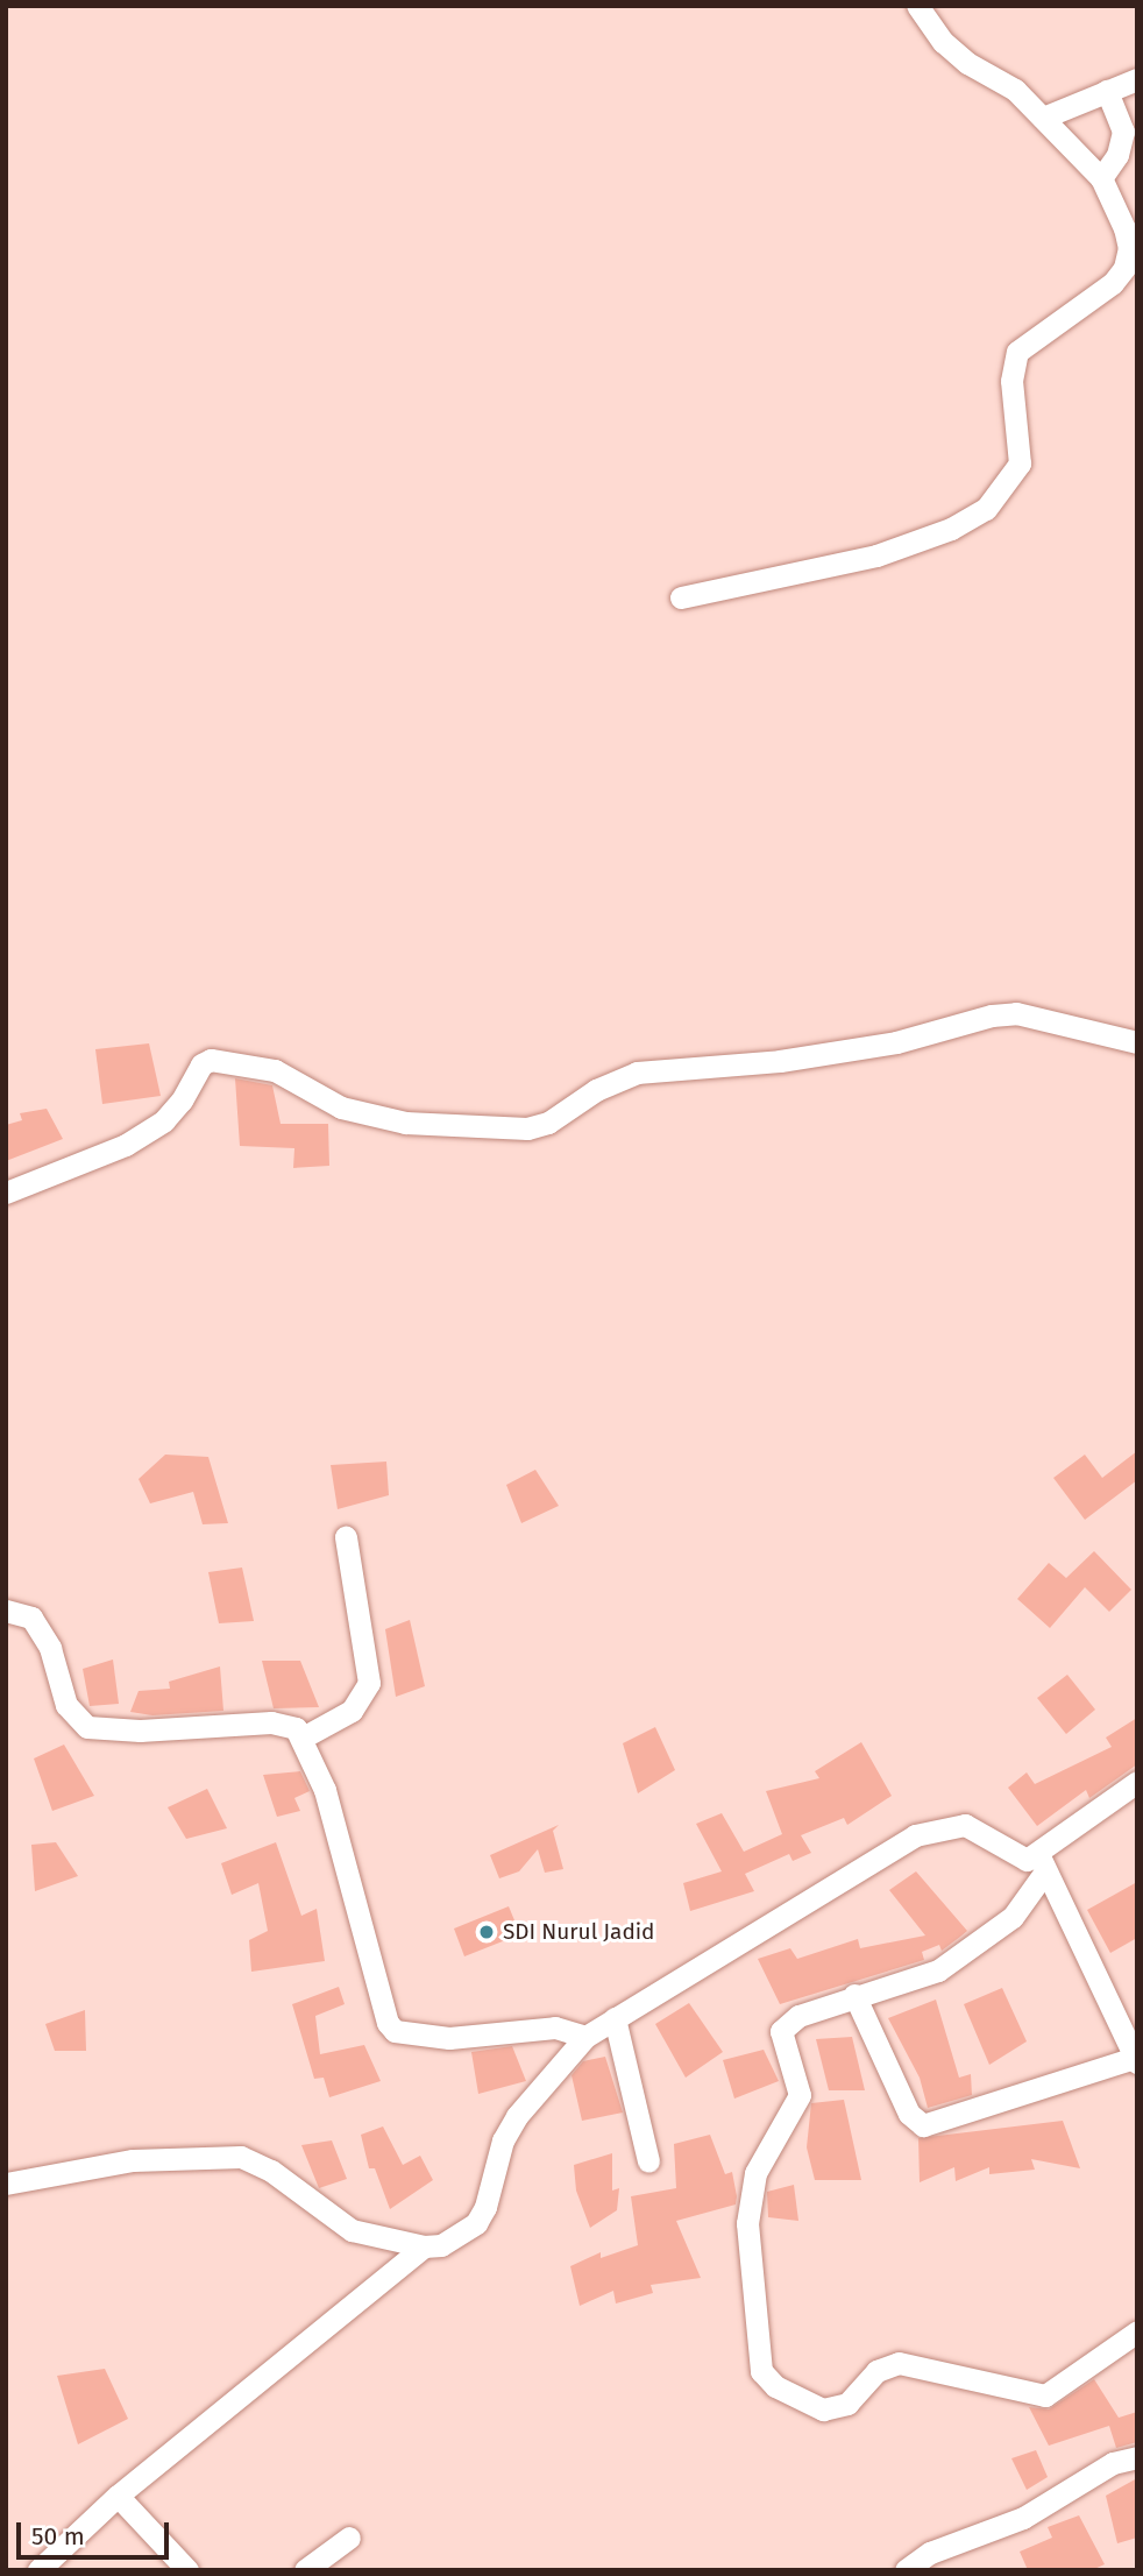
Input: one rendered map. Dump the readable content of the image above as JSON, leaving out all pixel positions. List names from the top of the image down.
{
  "places": ["SDI Nurul Jadid"],
  "scale_bar": "50 m"
}
